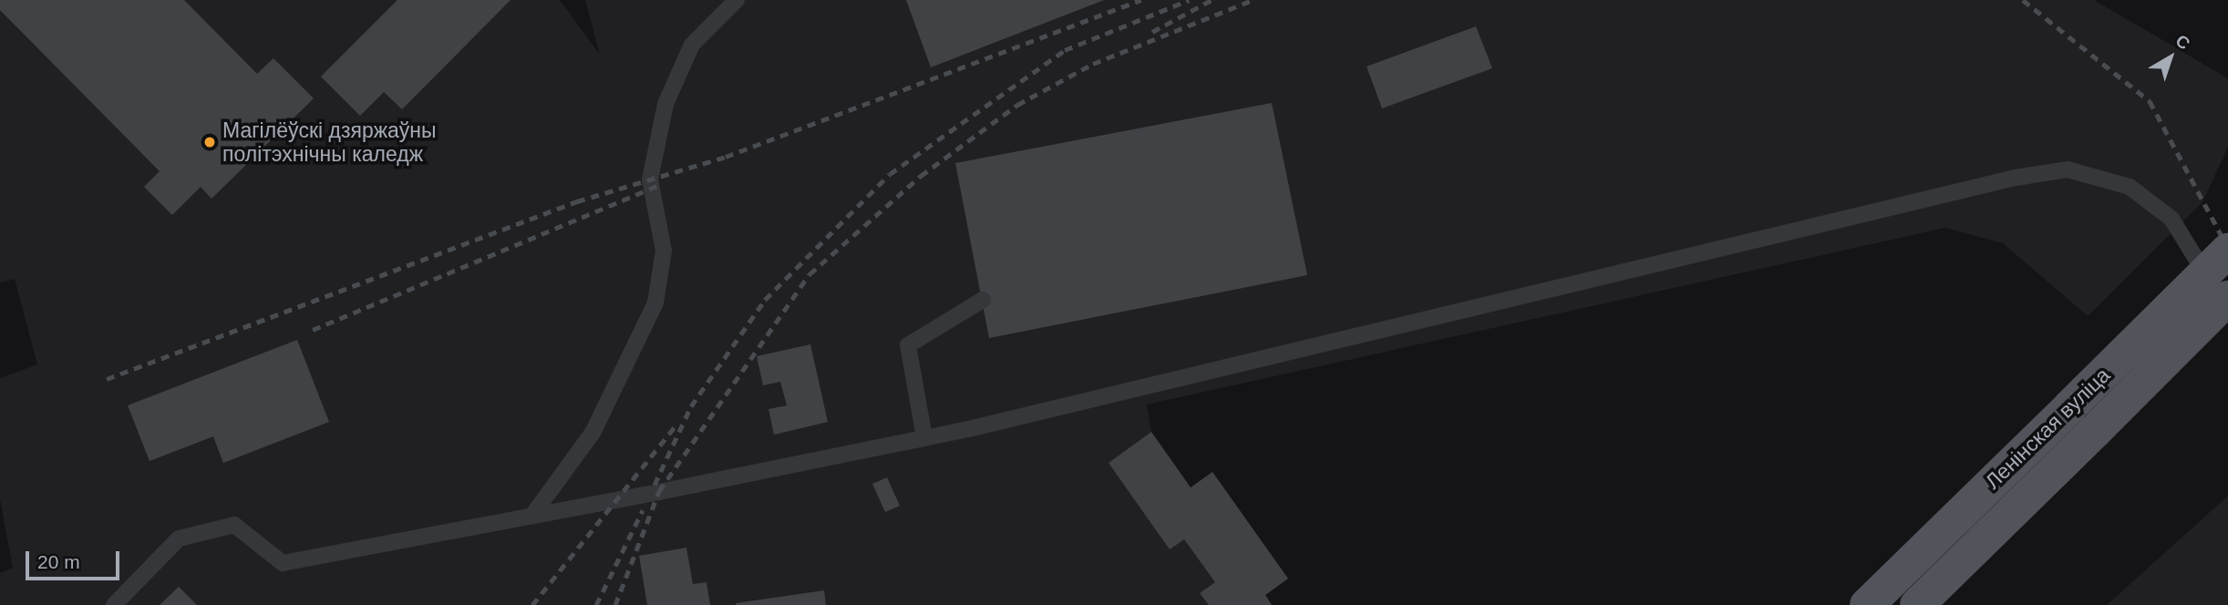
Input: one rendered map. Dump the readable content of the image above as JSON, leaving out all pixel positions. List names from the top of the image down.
{
  "streets": {
    "main road": ["Ленінская вуліца"]
  },
  "places": ["Магілёўскі дзяржаўны політэхнічны каледж"],
  "scale_bar": "20 m",
  "north": "top right"
}
